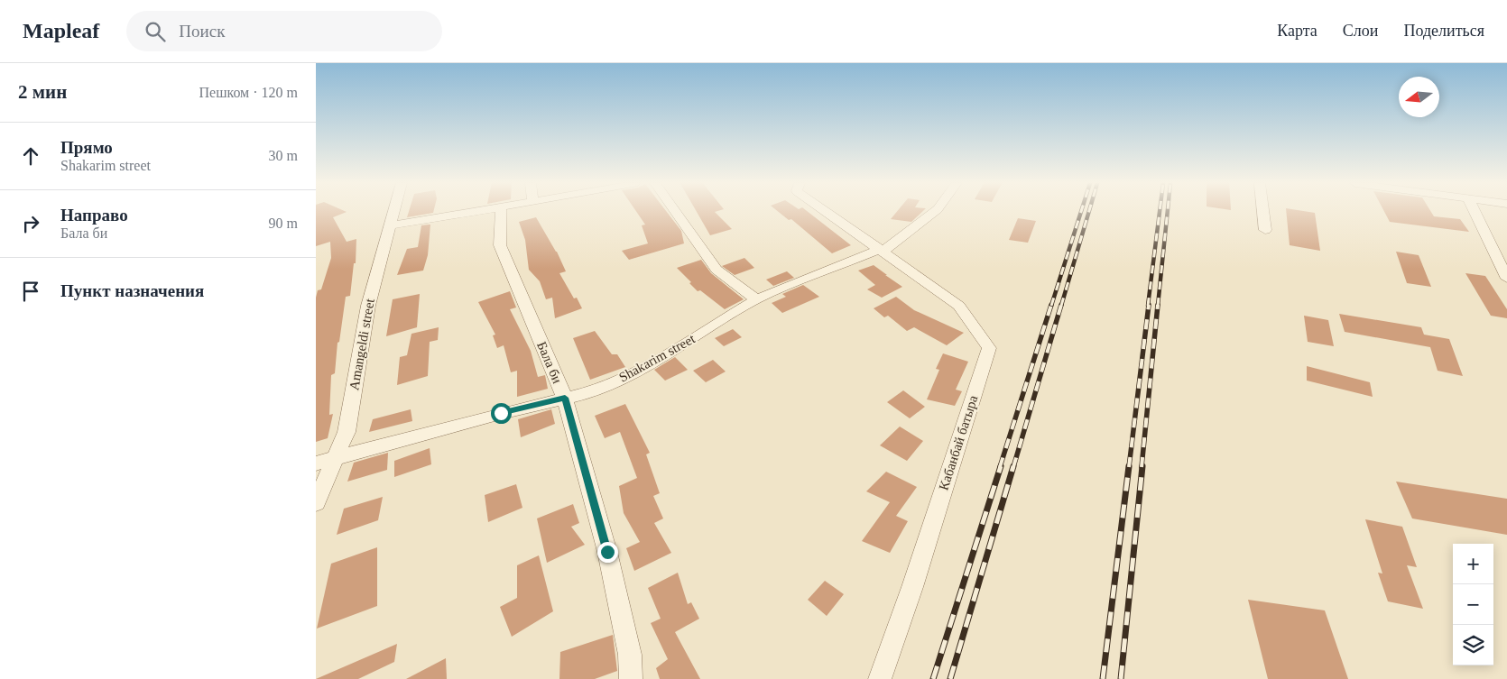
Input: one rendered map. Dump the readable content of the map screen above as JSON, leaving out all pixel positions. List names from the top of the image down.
{
  "streets": {
    "street": [
      "Amangeldi street",
      "Shakarim street",
      "Бала би",
      "Кабанбай батыра"
    ]
  },
  "crossings": [
    ["Amangeldi street", "Shakarim street"],
    ["Shakarim street", "Бала би"],
    ["Shakarim street", "Кабанбай батыра"]
  ],
  "north": "left",
  "page": {
    "header": "Mapleaf",
    "search": "Поиск",
    "nav": ["Карта", "Слои", "Поделиться"],
    "heading": ["2 мин", "Пешком · 120 m"],
    "list": [
      ["Прямо", "Shakarim street", "30 m"],
      ["Направо", "Бала би", "90 m"],
      "Пункт назначения"
    ],
    "map_buttons": ["+", "−"]
  }
}
